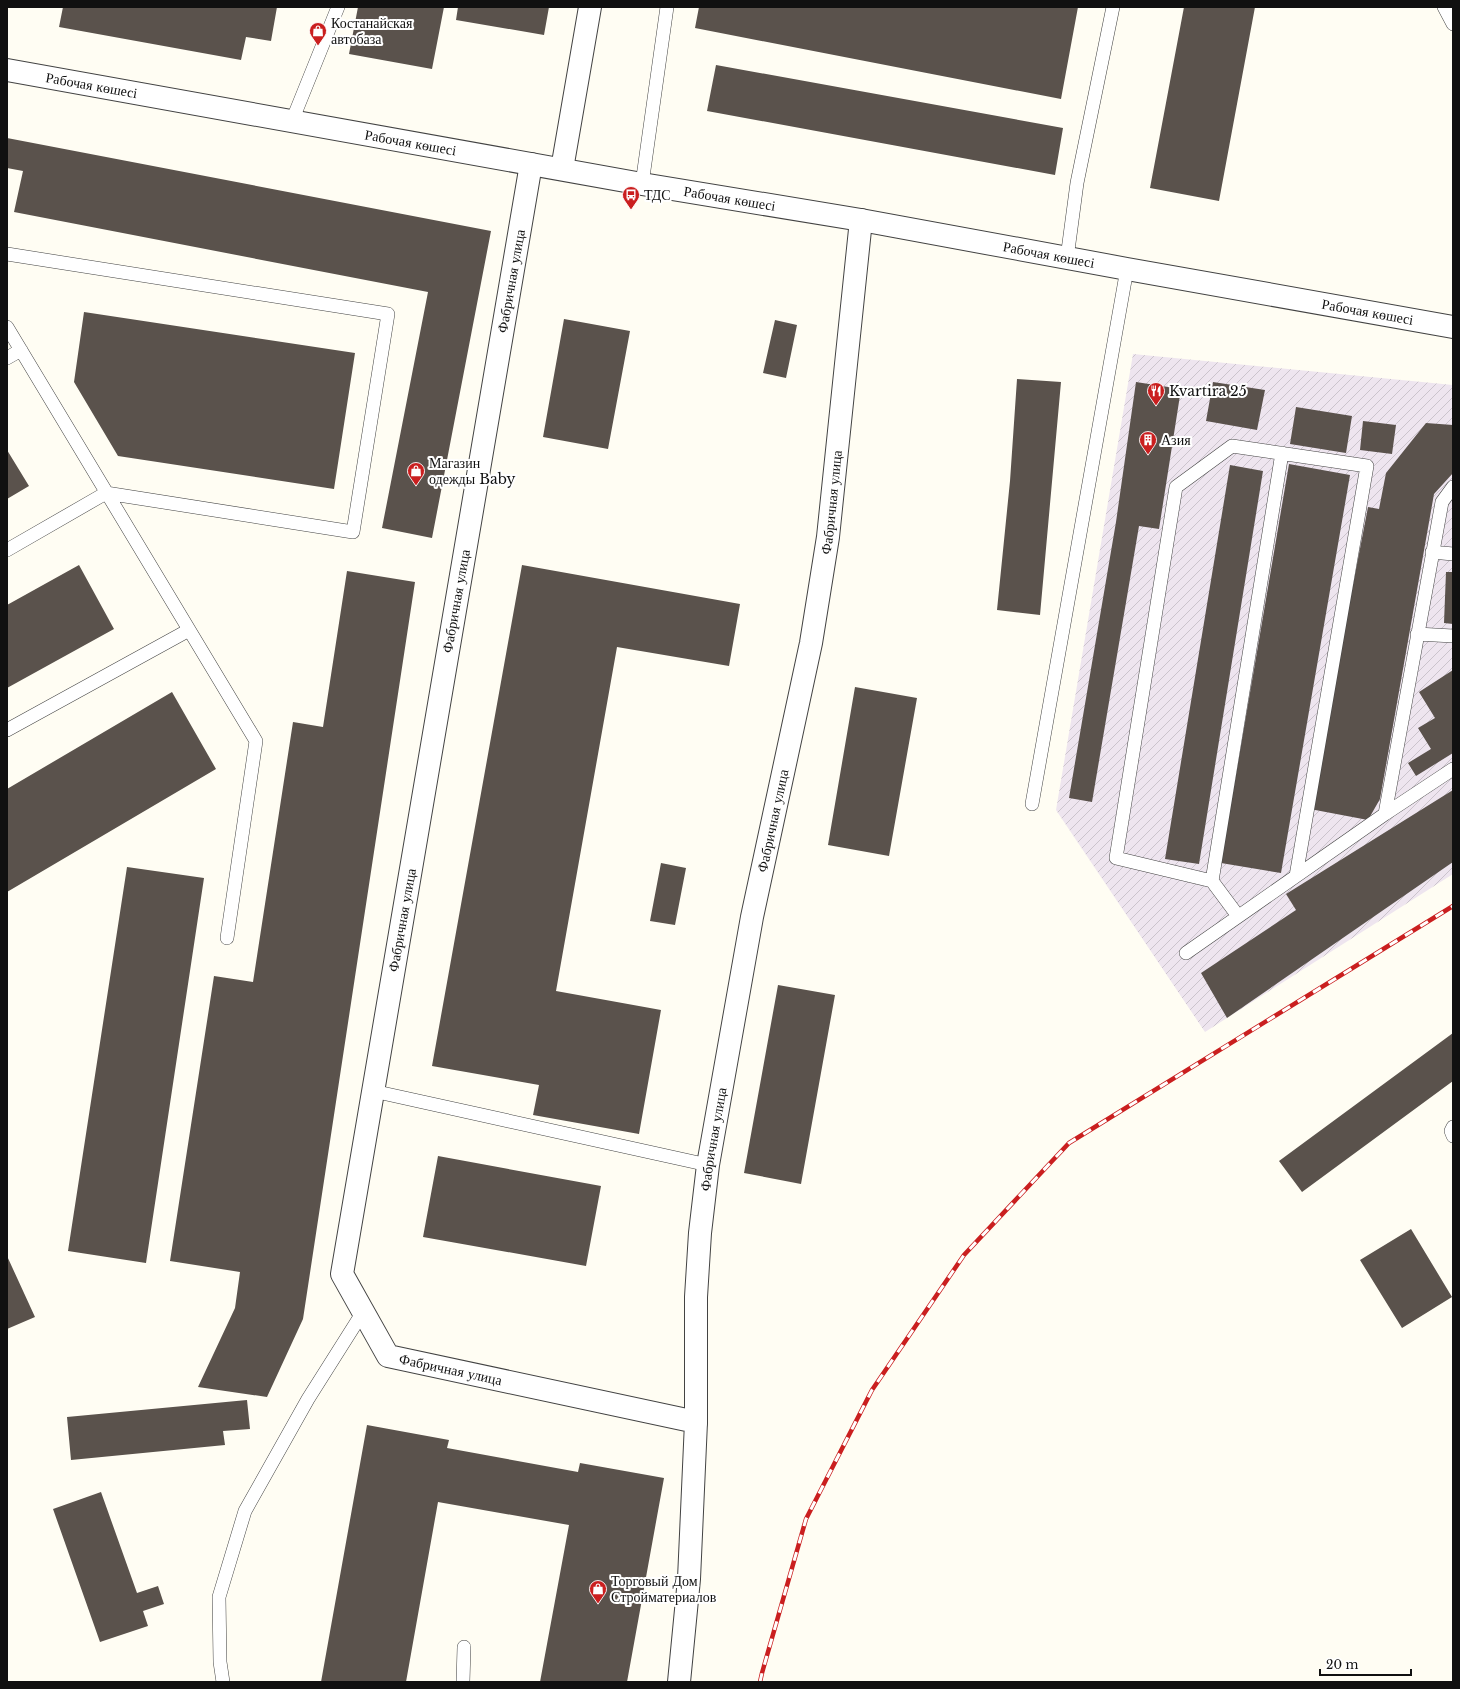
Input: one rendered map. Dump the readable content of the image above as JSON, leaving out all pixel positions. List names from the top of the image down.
{
  "streets": {
    "street": ["Рабочая көшесі", "Фабричная улица"]
  },
  "crossings": [
    ["Рабочая көшесі", "Фабричная улица"]
  ],
  "places": {
    "shop": ["Костанайская автобаза", "Магазин одежды Baby", "Торговый Дом Стройматериалов"],
    "bus stop": ["ТДС"],
    "restaurant": ["Kvartira 25"],
    "building": ["Азия"]
  },
  "scale_bar": "20 m"
}
